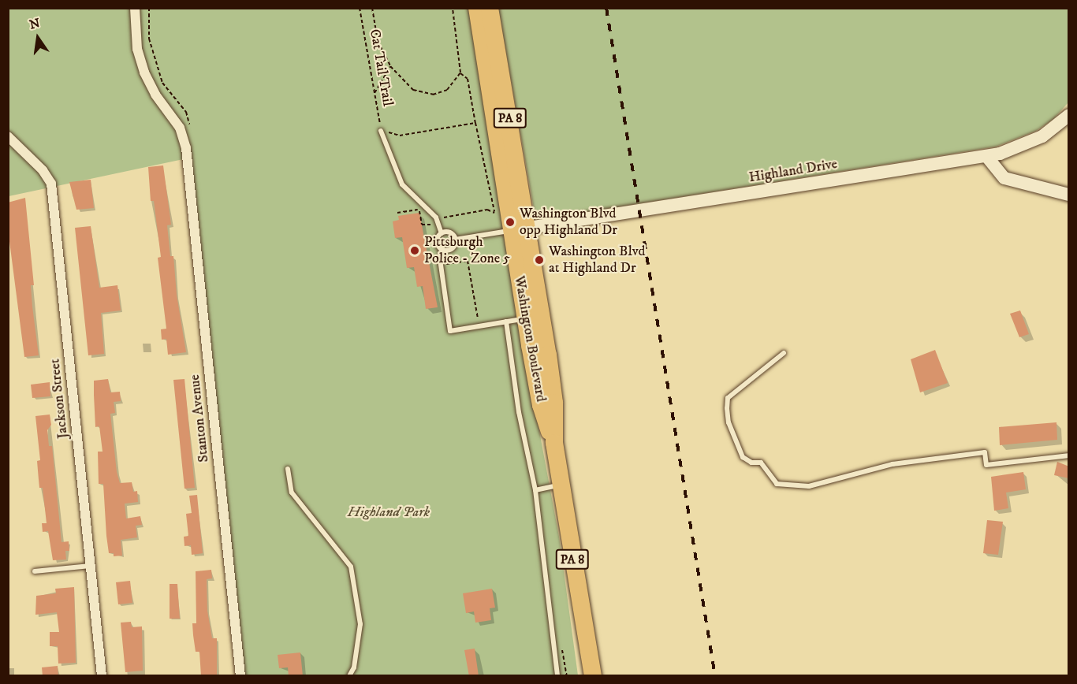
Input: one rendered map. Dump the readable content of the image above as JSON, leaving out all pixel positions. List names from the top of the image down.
{
  "streets": {
    "highway": ["PA 8", "Washington Boulevard"],
    "street": ["Highland Drive", "Jackson Street", "Stanton Avenue"],
    "path": ["Cat Tail Trail"]
  },
  "crossings": [
    ["Highland Drive", "Washington Boulevard"]
  ],
  "parks": ["Highland Park"],
  "places": ["Washington Blvd opp Highland Dr", "Pittsburgh Police - Zone 5", "Washington Blvd at Highland Dr"],
  "north": "top"
}
